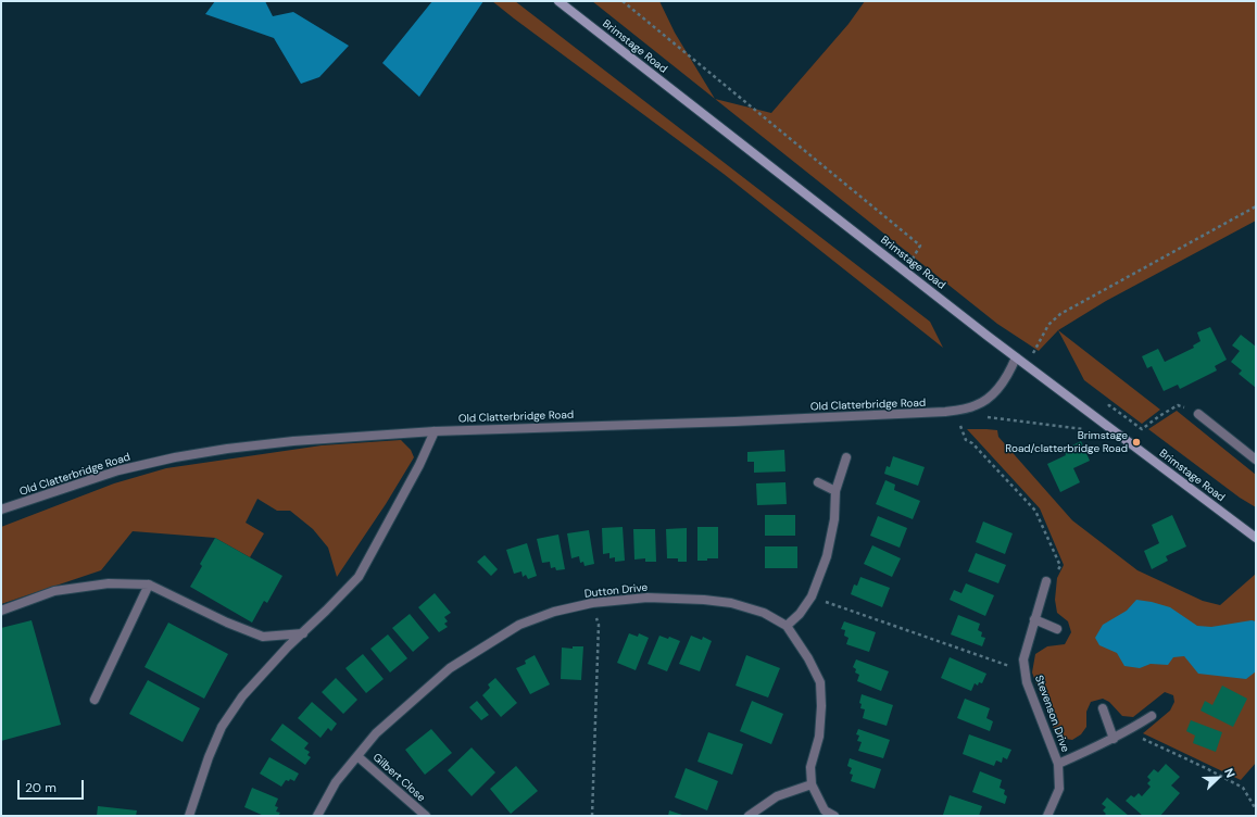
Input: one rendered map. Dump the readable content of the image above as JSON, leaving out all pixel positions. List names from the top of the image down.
{
  "streets": {
    "main road": ["Brimstage Road"],
    "street": [
      "Old Clatterbridge Road",
      "Dutton Drive",
      "Stevenson Drive",
      "Gilbert Close"
    ]
  },
  "crossings": [
    ["Brimstage Road", "Old Clatterbridge Road"],
    ["Dutton Drive", "Gilbert Close"]
  ],
  "places": ["Brimstage Road/clatterbridge Road"],
  "scale_bar": "20 m",
  "north": "top right"
}
